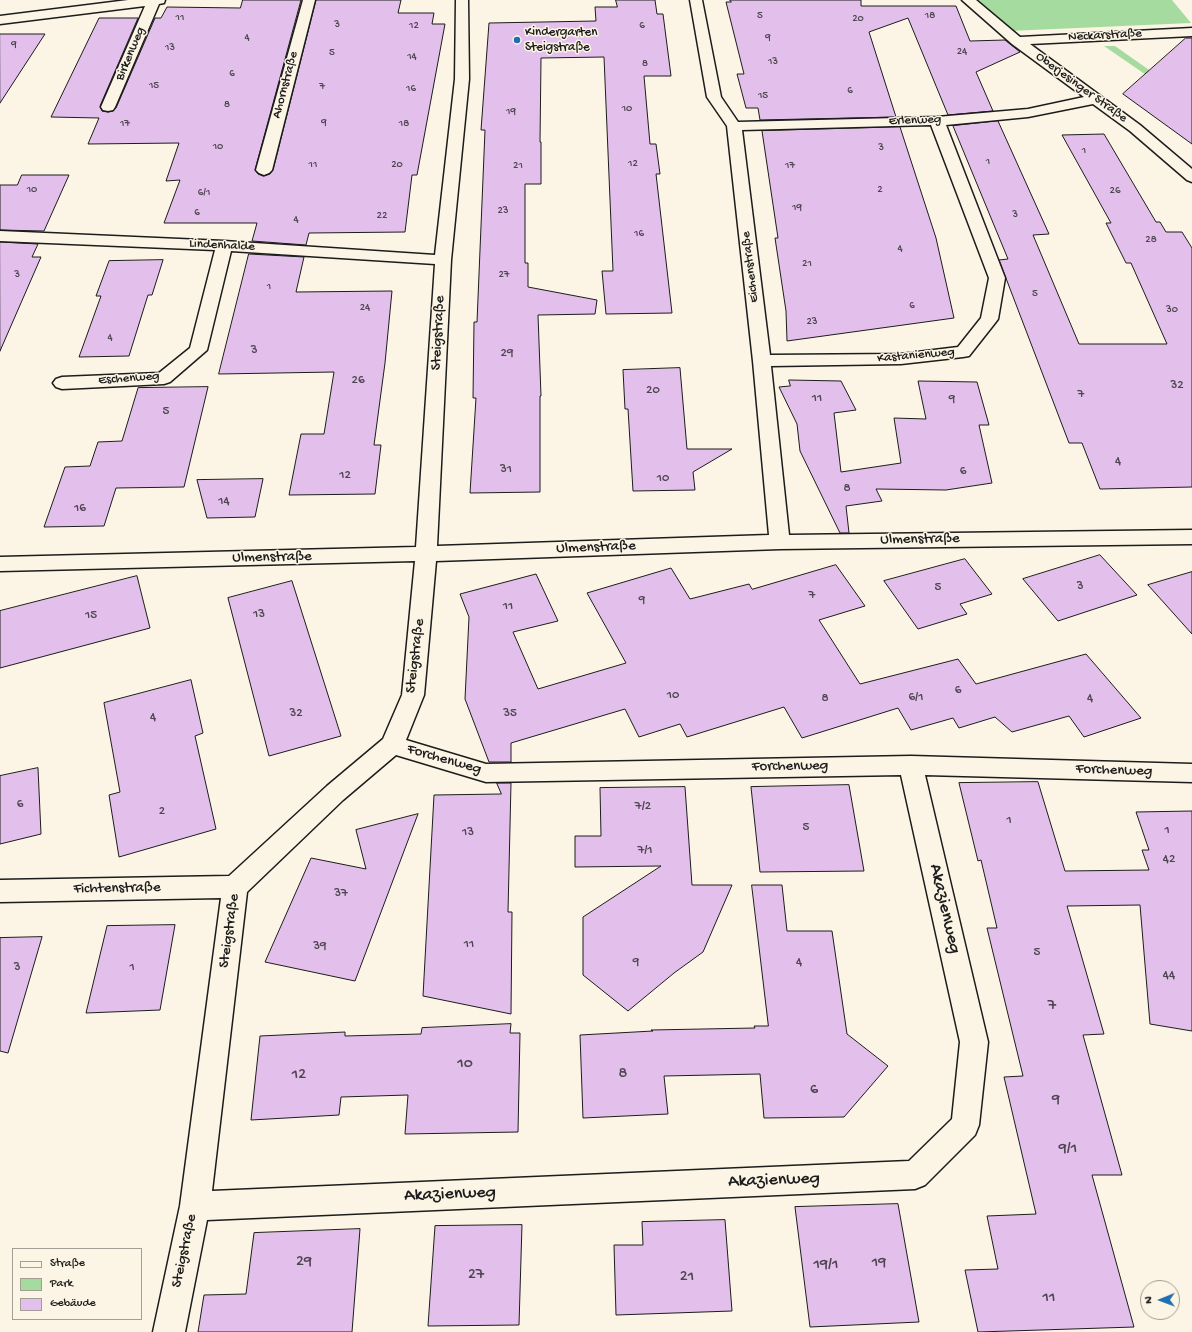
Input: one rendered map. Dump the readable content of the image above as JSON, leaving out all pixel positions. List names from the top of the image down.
{
  "streets": {
    "street": [
      "Neckarstraße",
      "Birkenweg",
      "Ahornstraße",
      "Oberjesinger Straße",
      "Erlenweg",
      "Lindenhalde",
      "Eichenstraße",
      "Steigstraße",
      "Kastanienweg",
      "Eschenweg",
      "Ulmenstraße",
      "Forchenweg",
      "Fichtenstraße",
      "Akazienweg"
    ]
  },
  "crossings": [
    ["Neckarstraße", "Oberjesinger Straße"],
    ["Oberjesinger Straße", "Erlenweg"],
    ["Erlenweg", "Eichenstraße"],
    ["Erlenweg", "Kastanienweg"],
    ["Lindenhalde", "Steigstraße"],
    ["Lindenhalde", "Eschenweg"],
    ["Eichenstraße", "Kastanienweg"],
    ["Eichenstraße", "Ulmenstraße"],
    ["Steigstraße", "Ulmenstraße"],
    ["Steigstraße", "Forchenweg"],
    ["Steigstraße", "Fichtenstraße"],
    ["Steigstraße", "Akazienweg"],
    ["Forchenweg", "Akazienweg"]
  ],
  "places": ["Kindergarten Steigstraße"],
  "house_numbers": [
    "5",
    "18",
    "11",
    "20",
    "3",
    "12",
    "6",
    "4",
    "9",
    "9",
    "13",
    "24",
    "5",
    "14",
    "13",
    "8",
    "6",
    "15",
    "7",
    "16",
    "6",
    "15",
    "8",
    "10",
    "19",
    "9",
    "17",
    "18",
    "10",
    "3",
    "1",
    "1",
    "12",
    "11",
    "20",
    "21",
    "17",
    "10",
    "2",
    "26",
    "6/1",
    "19",
    "23",
    "6",
    "3",
    "22",
    "4",
    "16",
    "28",
    "4",
    "21",
    "3",
    "27",
    "1",
    "5",
    "6",
    "24",
    "30",
    "23",
    "4",
    "3",
    "29",
    "26",
    "32",
    "20",
    "7",
    "11",
    "9",
    "5",
    "4",
    "31",
    "6",
    "12",
    "10",
    "8",
    "14",
    "16",
    "3",
    "5",
    "7",
    "9",
    "11",
    "13",
    "15",
    "6",
    "10",
    "6/1",
    "8",
    "4",
    "32",
    "35",
    "4",
    "6",
    "7/2",
    "2",
    "1",
    "5",
    "1",
    "13",
    "7/1",
    "42",
    "37",
    "11",
    "39",
    "5",
    "9",
    "4",
    "3",
    "1",
    "44",
    "7",
    "10",
    "8",
    "12",
    "6",
    "9",
    "9/1",
    "29",
    "19",
    "19/1",
    "27",
    "21",
    "11"
  ],
  "legend": ["Straße", "Park", "Gebäude"],
  "north": "left"
}
